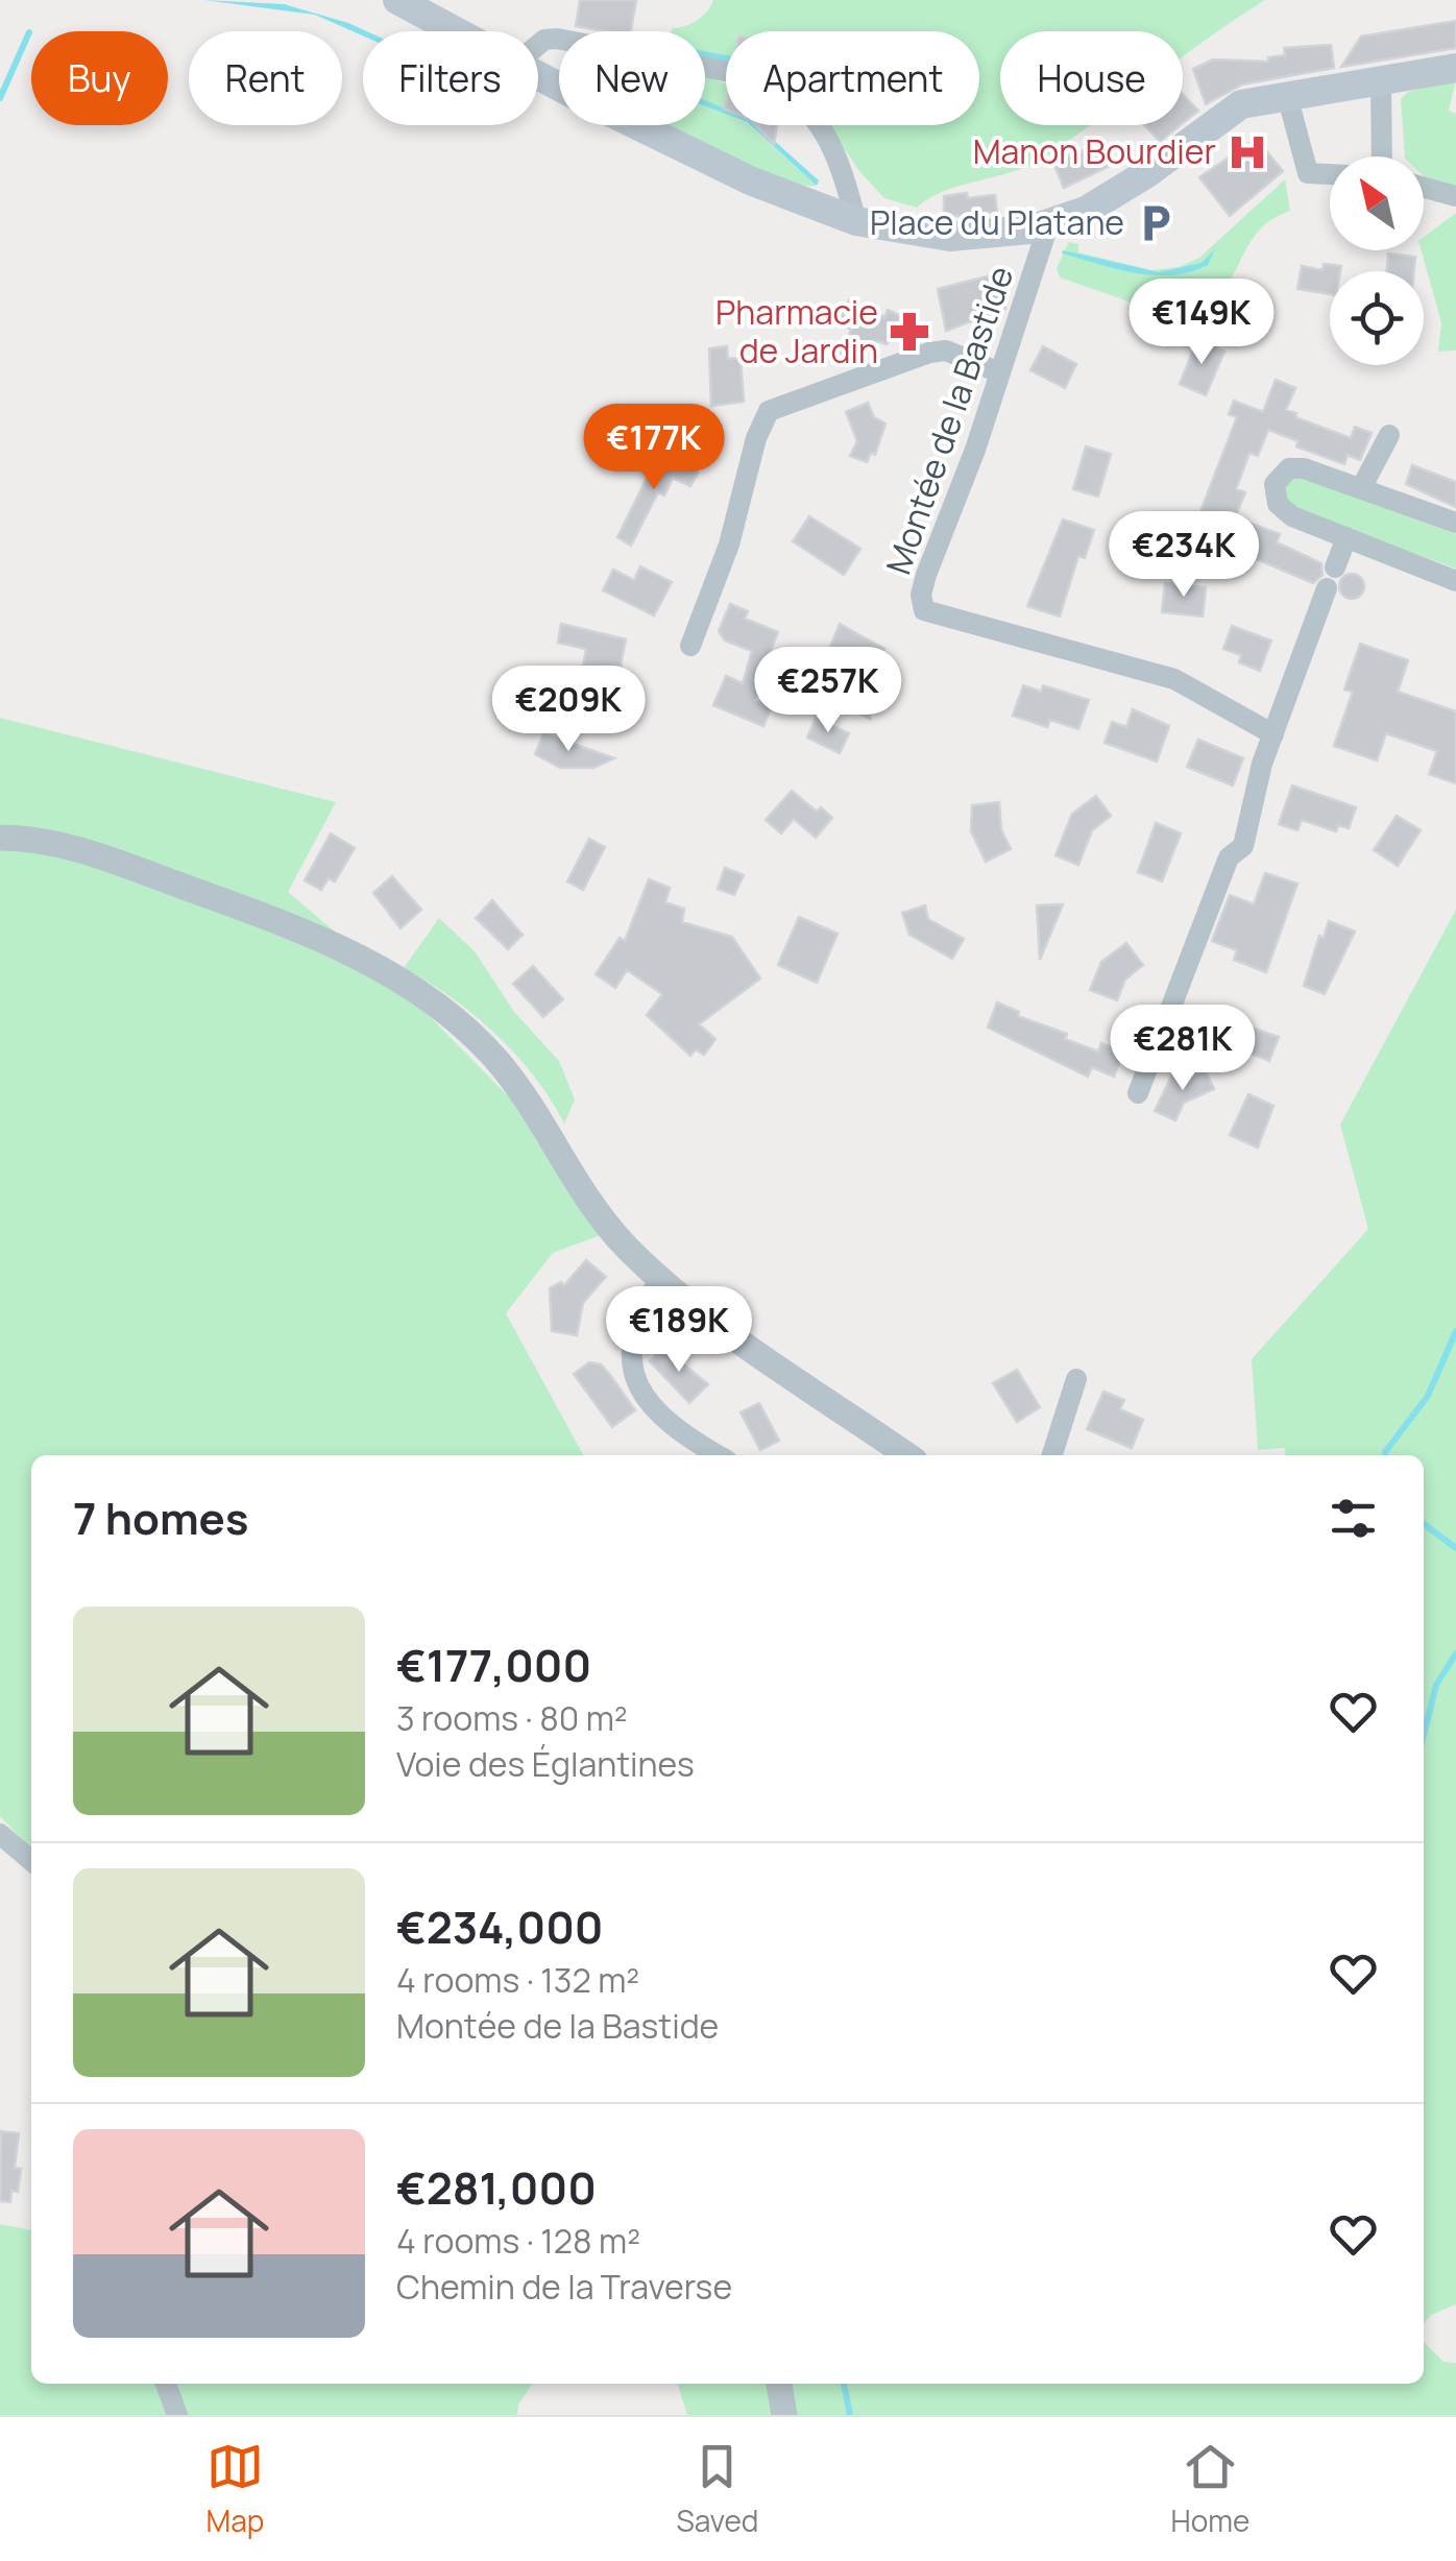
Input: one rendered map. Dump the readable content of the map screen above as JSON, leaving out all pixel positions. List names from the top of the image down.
{
  "streets": {
    "street": ["Montée de la Bastide"]
  },
  "places": {
    "hospital": ["Manon Bourdier"],
    "parking": ["Place du Platane"],
    "pharmacy": ["Pharmacie de Jardin"]
  },
  "north": "top left",
  "page": {
    "chip": [
      "Buy",
      "Rent",
      "Filters",
      "New",
      "Apartment",
      "House"
    ],
    "price": [
      "€149K",
      "€177K",
      "€234K",
      "€257K",
      "€209K",
      "€281K",
      "€189K"
    ],
    "heading": "7 homes",
    "list": [
      {
        "name": "€177,000",
        "note": "3 rooms · 80 m² · Voie des Églantines"
      },
      {
        "name": "€234,000",
        "note": "4 rooms · 132 m² · Montée de la Bastide"
      },
      {
        "name": "€281,000",
        "note": "4 rooms · 128 m² · Chemin de la Traverse"
      }
    ],
    "tabs": ["Map", "Saved", "Home"]
  }
}
